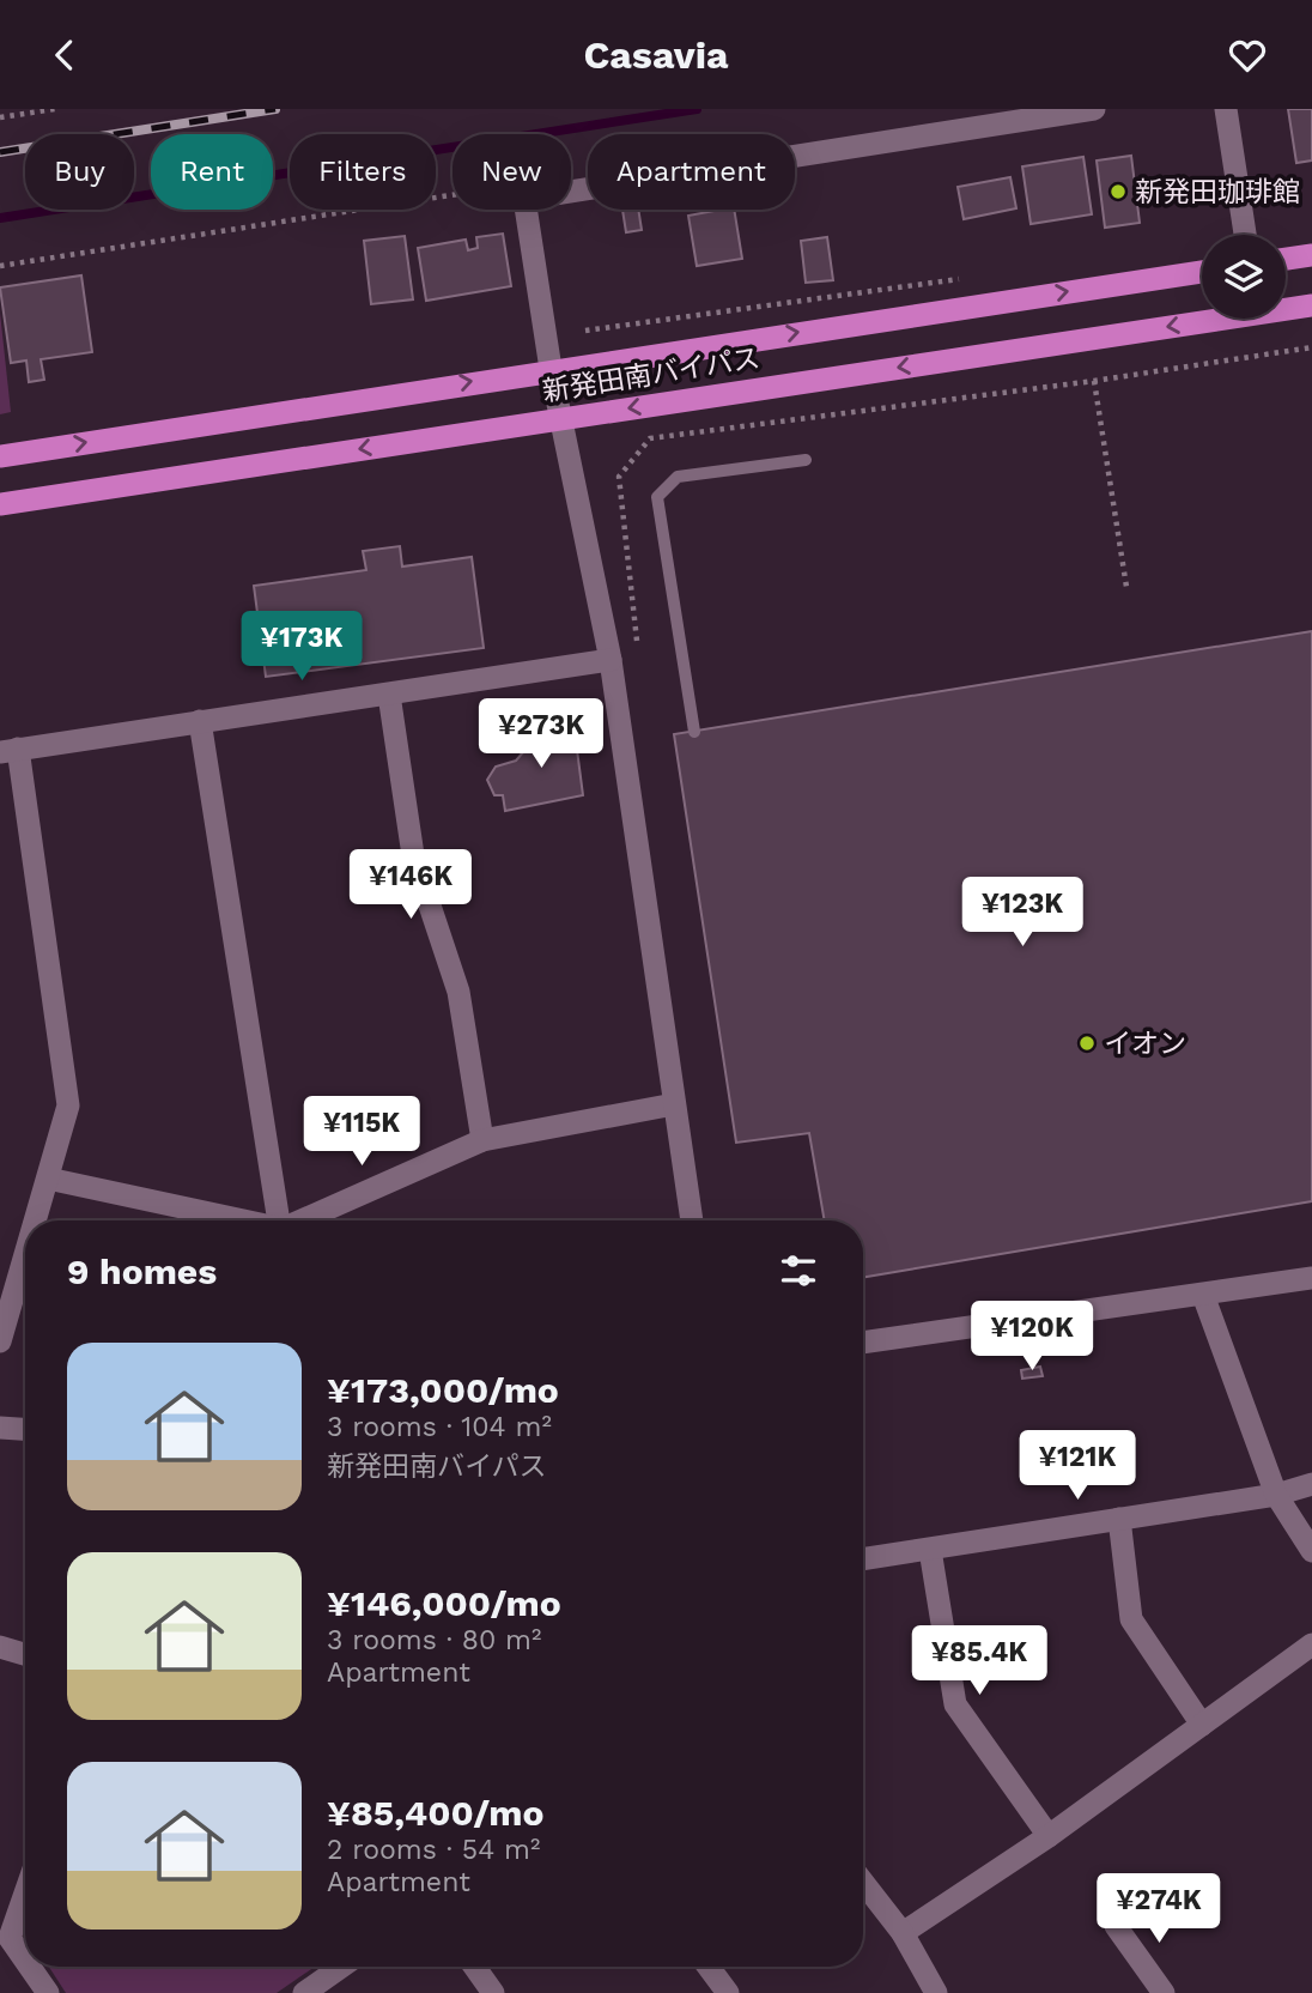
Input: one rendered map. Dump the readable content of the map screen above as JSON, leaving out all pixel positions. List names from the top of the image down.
{
  "streets": {
    "highway": ["新発田南バイパス"]
  },
  "places": ["新発田珈琲館", "イオン"],
  "page": {
    "header": "Casavia",
    "chip": [
      "Buy",
      "Rent",
      "Filters",
      "New",
      "Apartment"
    ],
    "price": [
      "¥173K",
      "¥273K",
      "¥146K",
      "¥123K",
      "¥115K",
      "¥120K",
      "¥121K",
      "¥85.4K",
      "¥274K"
    ],
    "heading": "9 homes",
    "list": [
      {
        "name": "¥173,000/mo",
        "note": "3 rooms · 104 m² · 新発田南バイパス"
      },
      {
        "name": "¥146,000/mo",
        "note": "3 rooms · 80 m² · Apartment"
      },
      {
        "name": "¥85,400/mo",
        "note": "2 rooms · 54 m² · Apartment"
      }
    ]
  }
}
